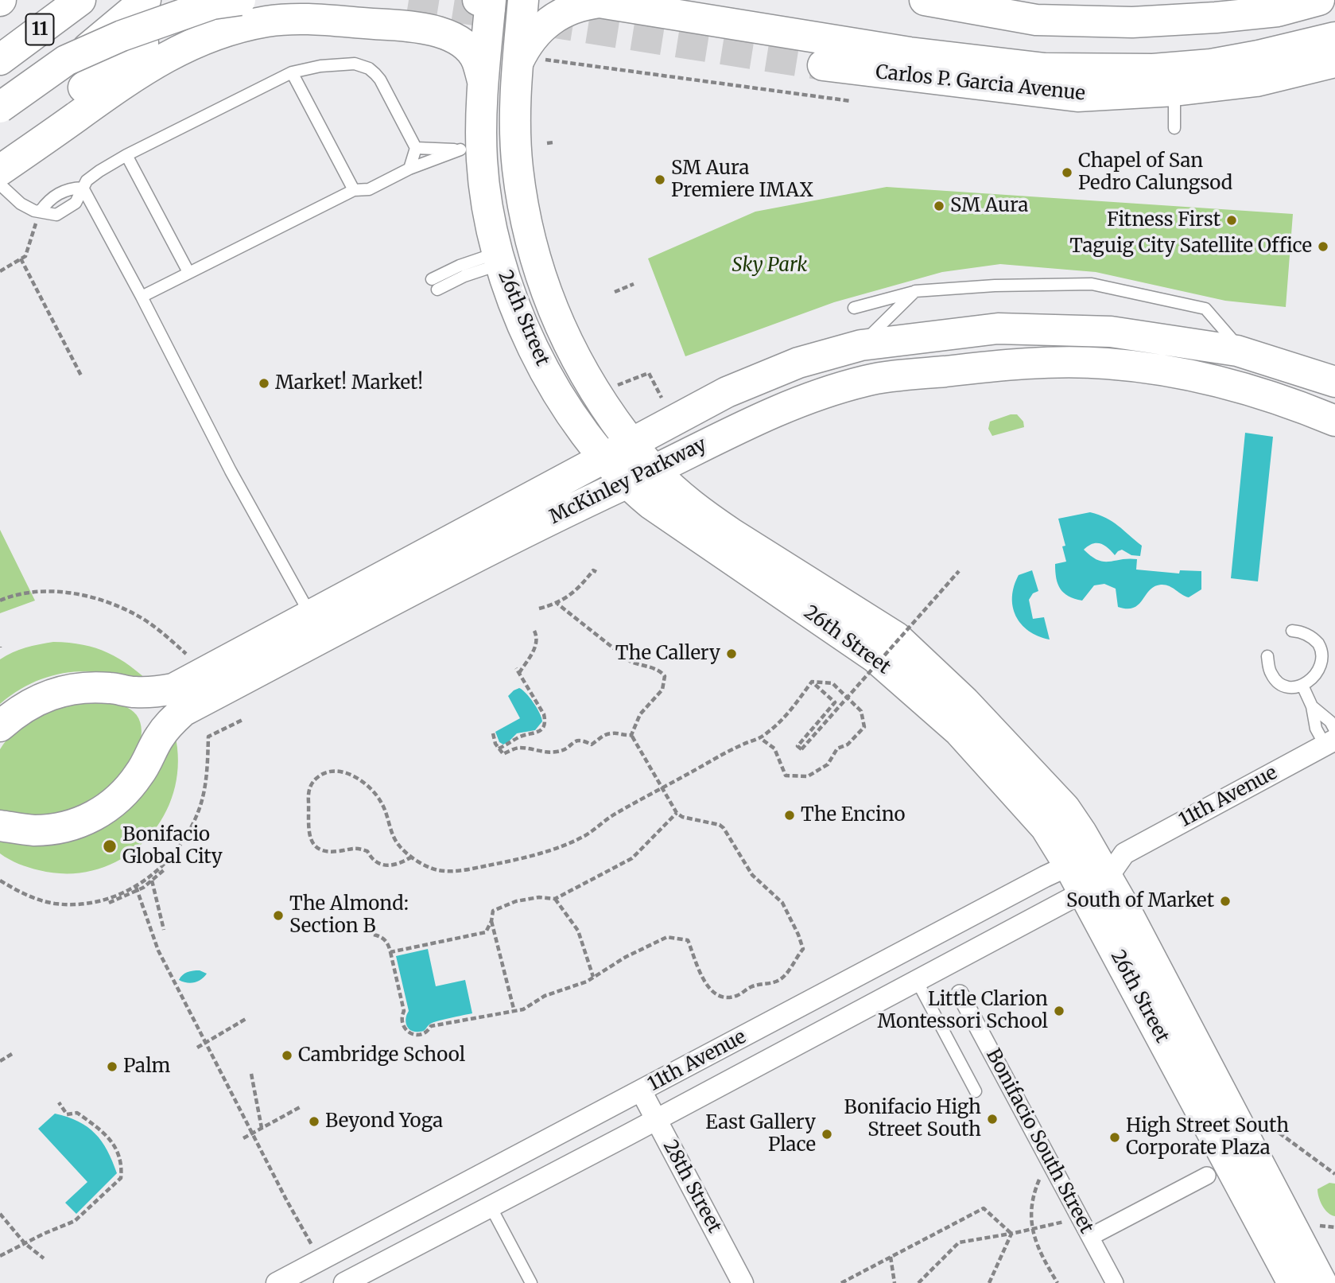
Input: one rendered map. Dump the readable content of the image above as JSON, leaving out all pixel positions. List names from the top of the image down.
{
  "streets": {
    "main road": [
      "11",
      "Carlos P. Garcia Avenue",
      "26th Street",
      "McKinley Parkway"
    ],
    "street": ["11th Avenue", "Bonifacio South Street", "28th Street"]
  },
  "crossings": [
    ["26th Street", "McKinley Parkway"],
    ["26th Street", "11th Avenue"],
    ["11th Avenue", "28th Street"]
  ],
  "parks": ["Sky Park"],
  "places": [
    "Chapel of San Pedro Calungsod",
    "SM Aura Premiere IMAX",
    "SM Aura",
    "Fitness First",
    "Taguig City Satellite Office",
    "Market! Market!",
    "The Callery",
    "The Encino",
    "Bonifacio Global City",
    "South of Market",
    "The Almond: Section B",
    "Little Clarion Montessori School",
    "Cambridge School",
    "Palm",
    "Bonifacio High Street South",
    "Beyond Yoga",
    "East Gallery Place",
    "High Street South Corporate Plaza"
  ]
}
